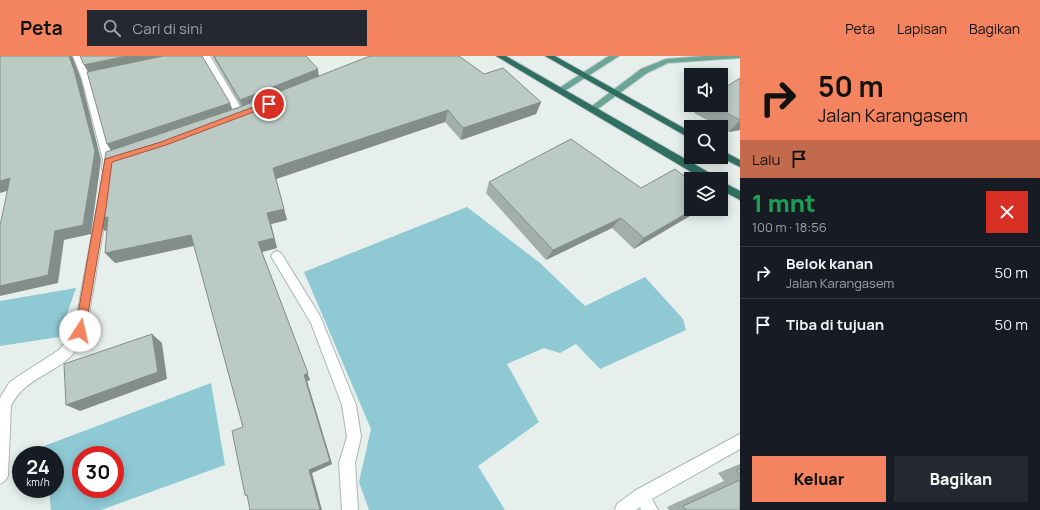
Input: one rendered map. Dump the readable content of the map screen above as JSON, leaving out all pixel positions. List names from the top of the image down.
{
  "page": {
    "header": "Peta",
    "search": "Cari di sini",
    "nav": ["Peta", "Lapisan", "Bagikan"],
    "turn": ["50 m", "Jalan Karangasem"],
    "then": "Lalu",
    "heading": ["1 mnt", "100 m · 18:56"],
    "list": [
      {
        "name": "Belok kanan",
        "note": "Jalan Karangasem",
        "value": "50 m"
      },
      {
        "name": "Tiba di tujuan",
        "value": "50 m"
      }
    ],
    "speed": "24 km/h",
    "limit": "30",
    "buttons": ["Keluar", "Bagikan"]
  }
}
